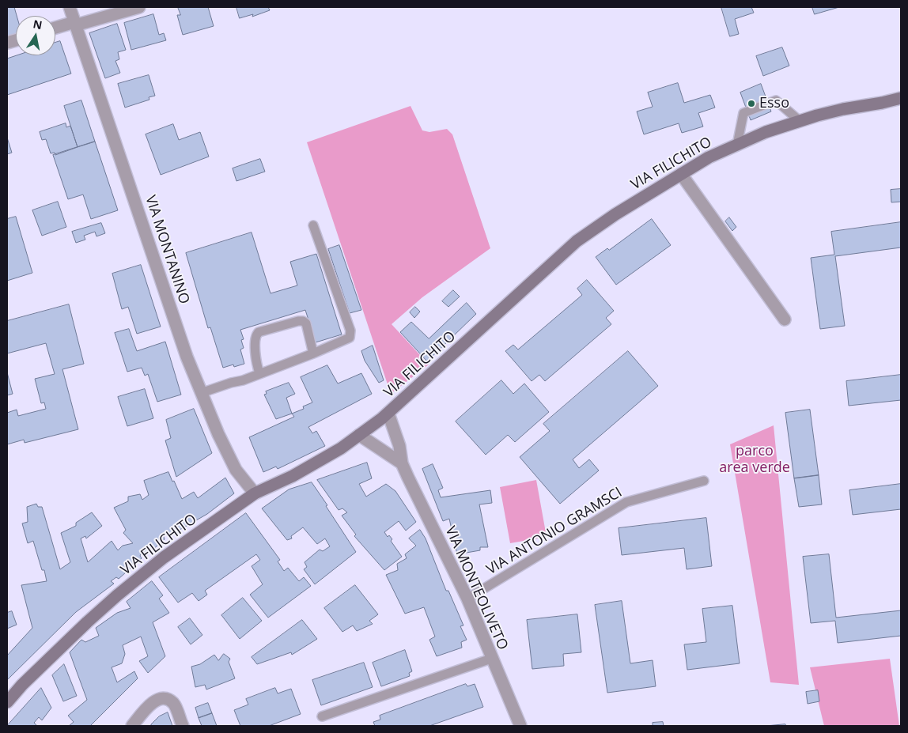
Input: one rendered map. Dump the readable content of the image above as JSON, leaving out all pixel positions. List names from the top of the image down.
{
  "streets": {
    "street": ["VIA FILICHITO", "VIA MONTANINO", "VIA MONTEOLIVETO"],
    "lane": ["VIA ANTONIO GRAMSCI"]
  },
  "crossings": [
    ["VIA FILICHITO", "VIA MONTANINO"],
    ["VIA FILICHITO", "VIA MONTEOLIVETO"],
    ["VIA ANTONIO GRAMSCI", "VIA MONTEOLIVETO"]
  ],
  "parks": ["parco area verde"],
  "places": ["Esso"],
  "north": "top"
}
